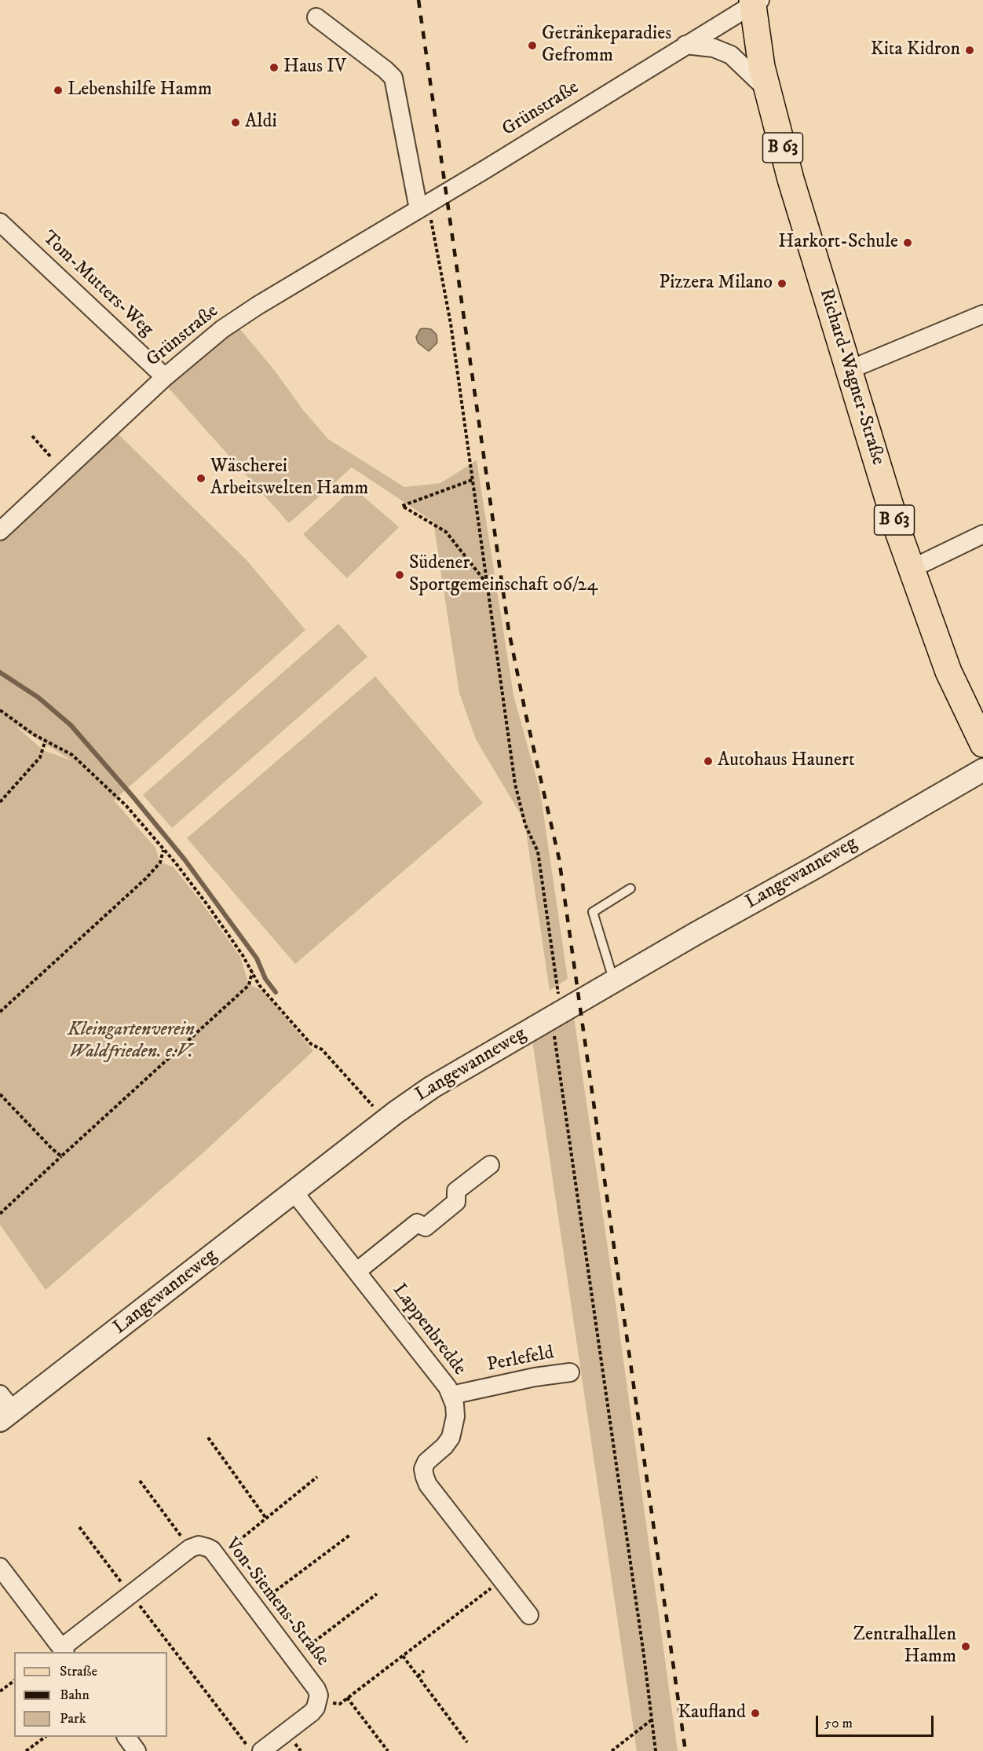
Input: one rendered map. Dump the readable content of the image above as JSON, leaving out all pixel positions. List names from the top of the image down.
{
  "streets": {
    "main road": ["B 63", "Richard-Wagner-Straße"],
    "street": [
      "Grünstraße",
      "Tom-Mutters-Weg",
      "Langewanneweg",
      "Lappenbredde",
      "Perlefeld",
      "Von-Siemens-Straße"
    ]
  },
  "crossings": [
    ["Grünstraße", "Tom-Mutters-Weg"],
    ["Grünstraße", "Richard-Wagner-Straße"],
    ["Langewanneweg", "Lappenbredde"],
    ["Lappenbredde", "Perlefeld"]
  ],
  "parks": ["Kleingartenverein Waldfrieden. e.V."],
  "places": [
    "Getränkeparadies Gefromm",
    "Kita Kidron",
    "Haus IV",
    "Lebenshilfe Hamm",
    "Aldi",
    "Harkort-Schule",
    "Pizzera Milano",
    "Wäscherei Arbeitswelten Hamm",
    "Südener Sportgemeinschaft 06/24",
    "Autohaus Haunert",
    "Zentralhallen Hamm",
    "Kaufland"
  ],
  "legend": ["Straße", "Bahn", "Park"],
  "scale_bar": "50 m"
}
